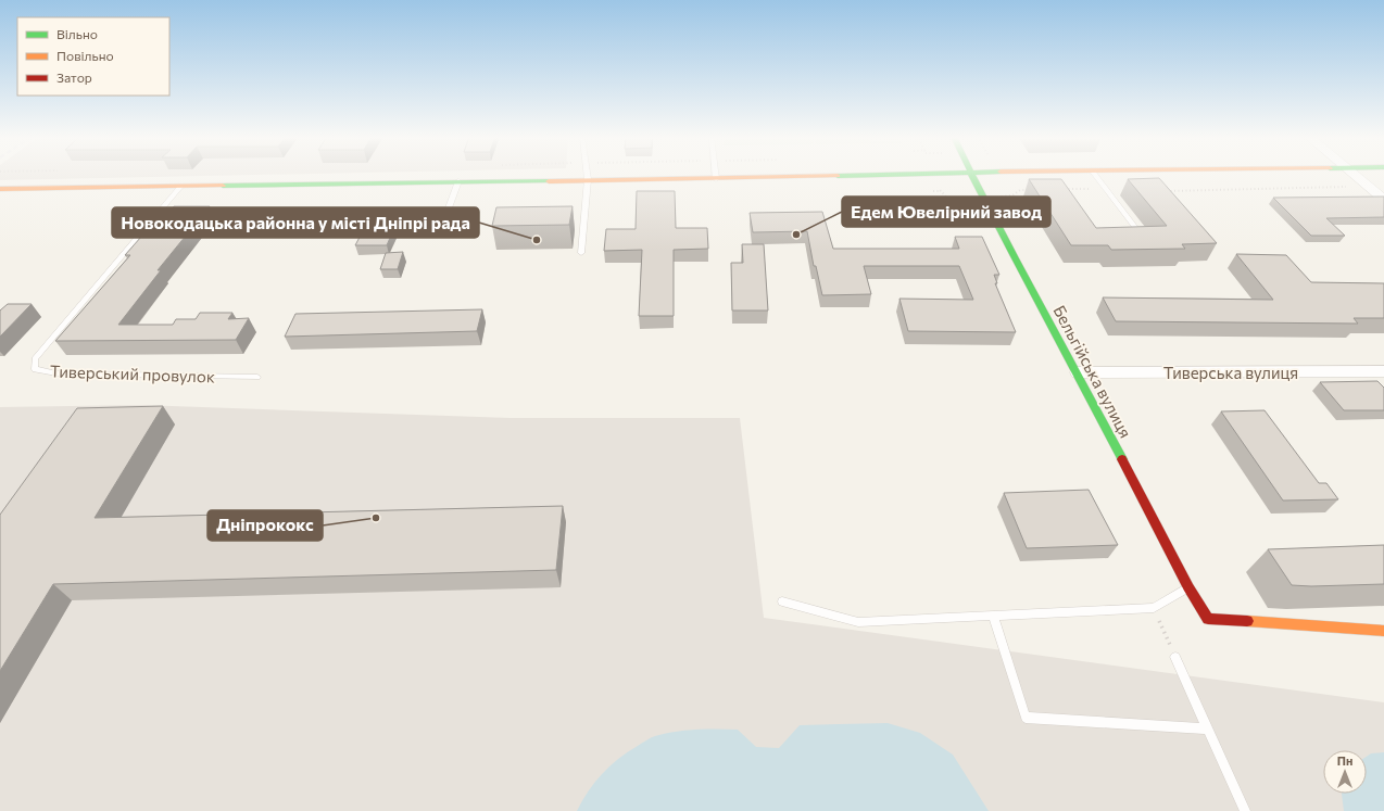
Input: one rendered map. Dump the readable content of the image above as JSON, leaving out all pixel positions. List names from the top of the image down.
{
  "streets": {
    "main road": ["Бельгійська вулиця"],
    "street": ["Тиверська вулиця"],
    "lane": ["Тиверський провулок"]
  },
  "crossings": [
    ["Бельгійська вулиця", "Тиверська вулиця"]
  ],
  "places": ["Едем Ювелірний завод", "Новокодацька районна у місті Дніпрі рада", "Дніпрококс"],
  "legend": ["Вільно", "Повільно", "Затор"],
  "north": "top"
}
